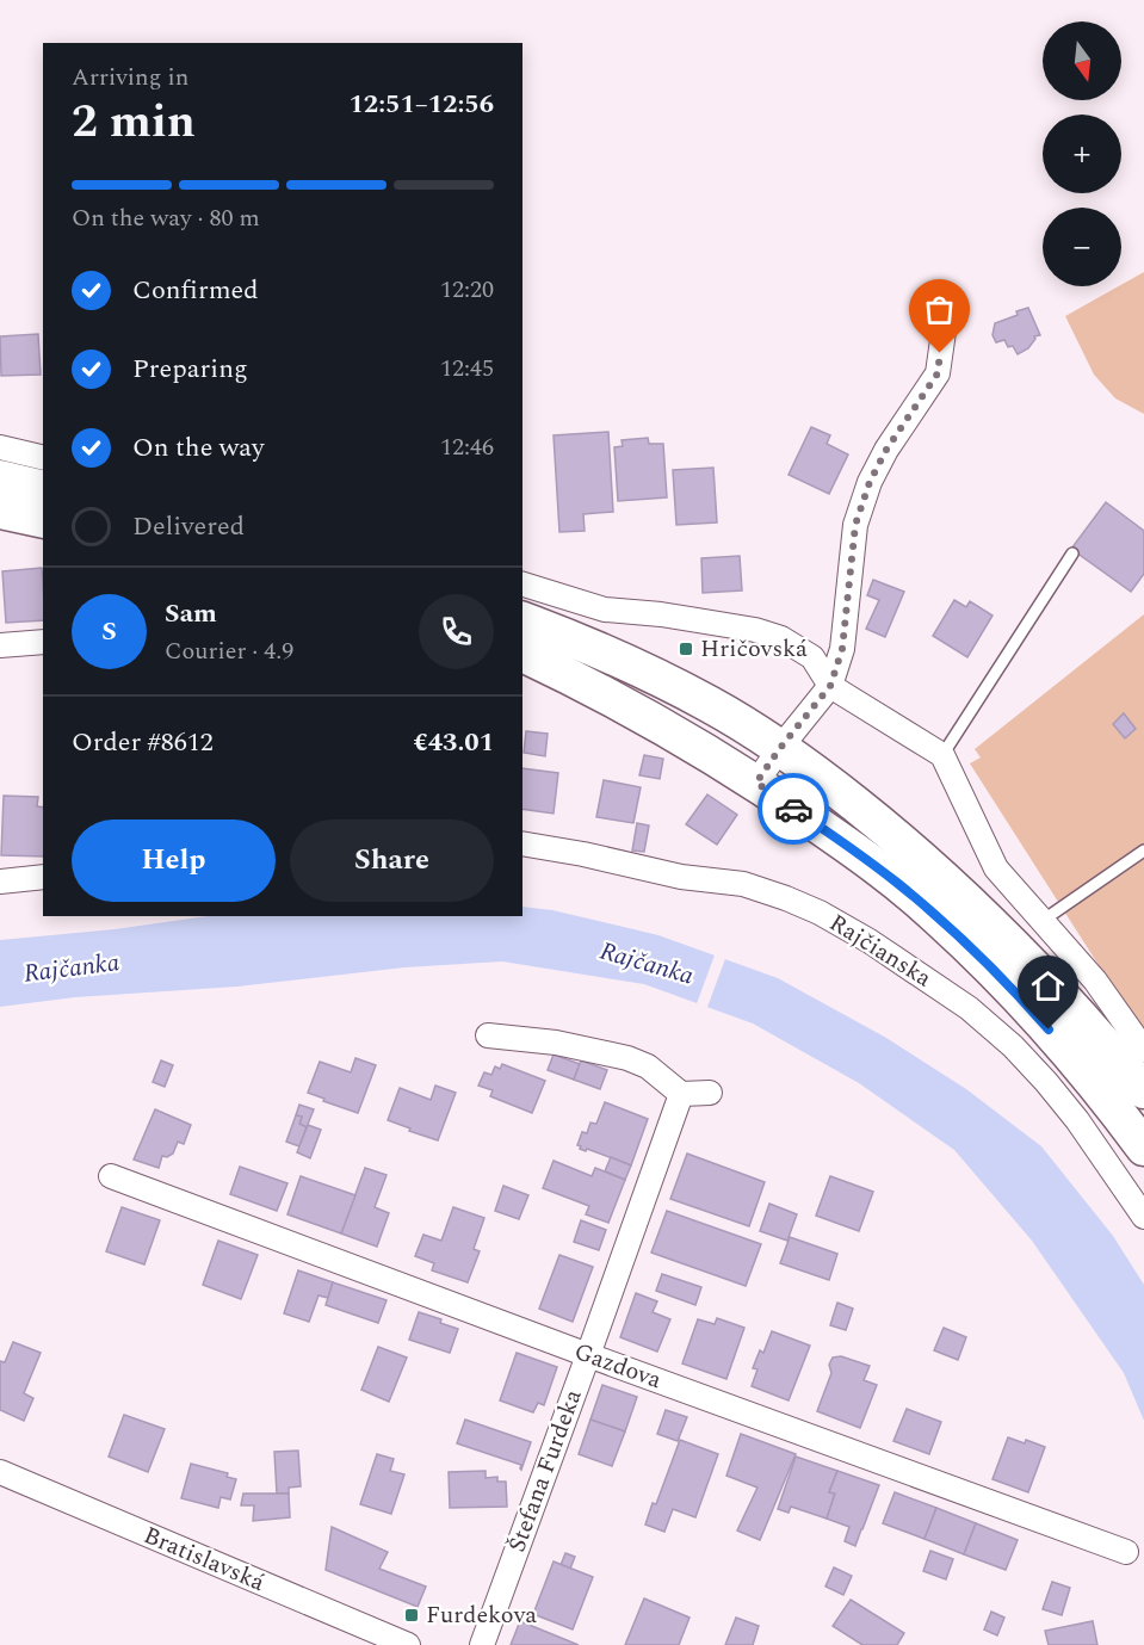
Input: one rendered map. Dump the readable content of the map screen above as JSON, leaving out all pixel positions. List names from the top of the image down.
{
  "streets": {
    "street": [
      "Rajčianska",
      "Gazdova",
      "Štefana Furdeka",
      "Bratislavská"
    ]
  },
  "crossings": [
    ["Gazdova", "Štefana Furdeka"]
  ],
  "water": ["Rajčanka"],
  "places": {
    "transit": ["Hričovská", "Furdekova"]
  },
  "north": "bottom",
  "page": {
    "map_buttons": ["+", "−"],
    "heading": ["2 min", "Arriving in", "12:51–12:56"],
    "panel": [
      "Sam",
      "Courier · 4.9",
      "Order #8612",
      "€43.01"
    ],
    "bar": "On the way · 80 m",
    "list": [
      ["Confirmed", "12:20"],
      ["Preparing", "12:45"],
      ["On the way", "12:46"],
      "Delivered"
    ],
    "round": "S",
    "buttons": ["Help", "Share"]
  }
}
